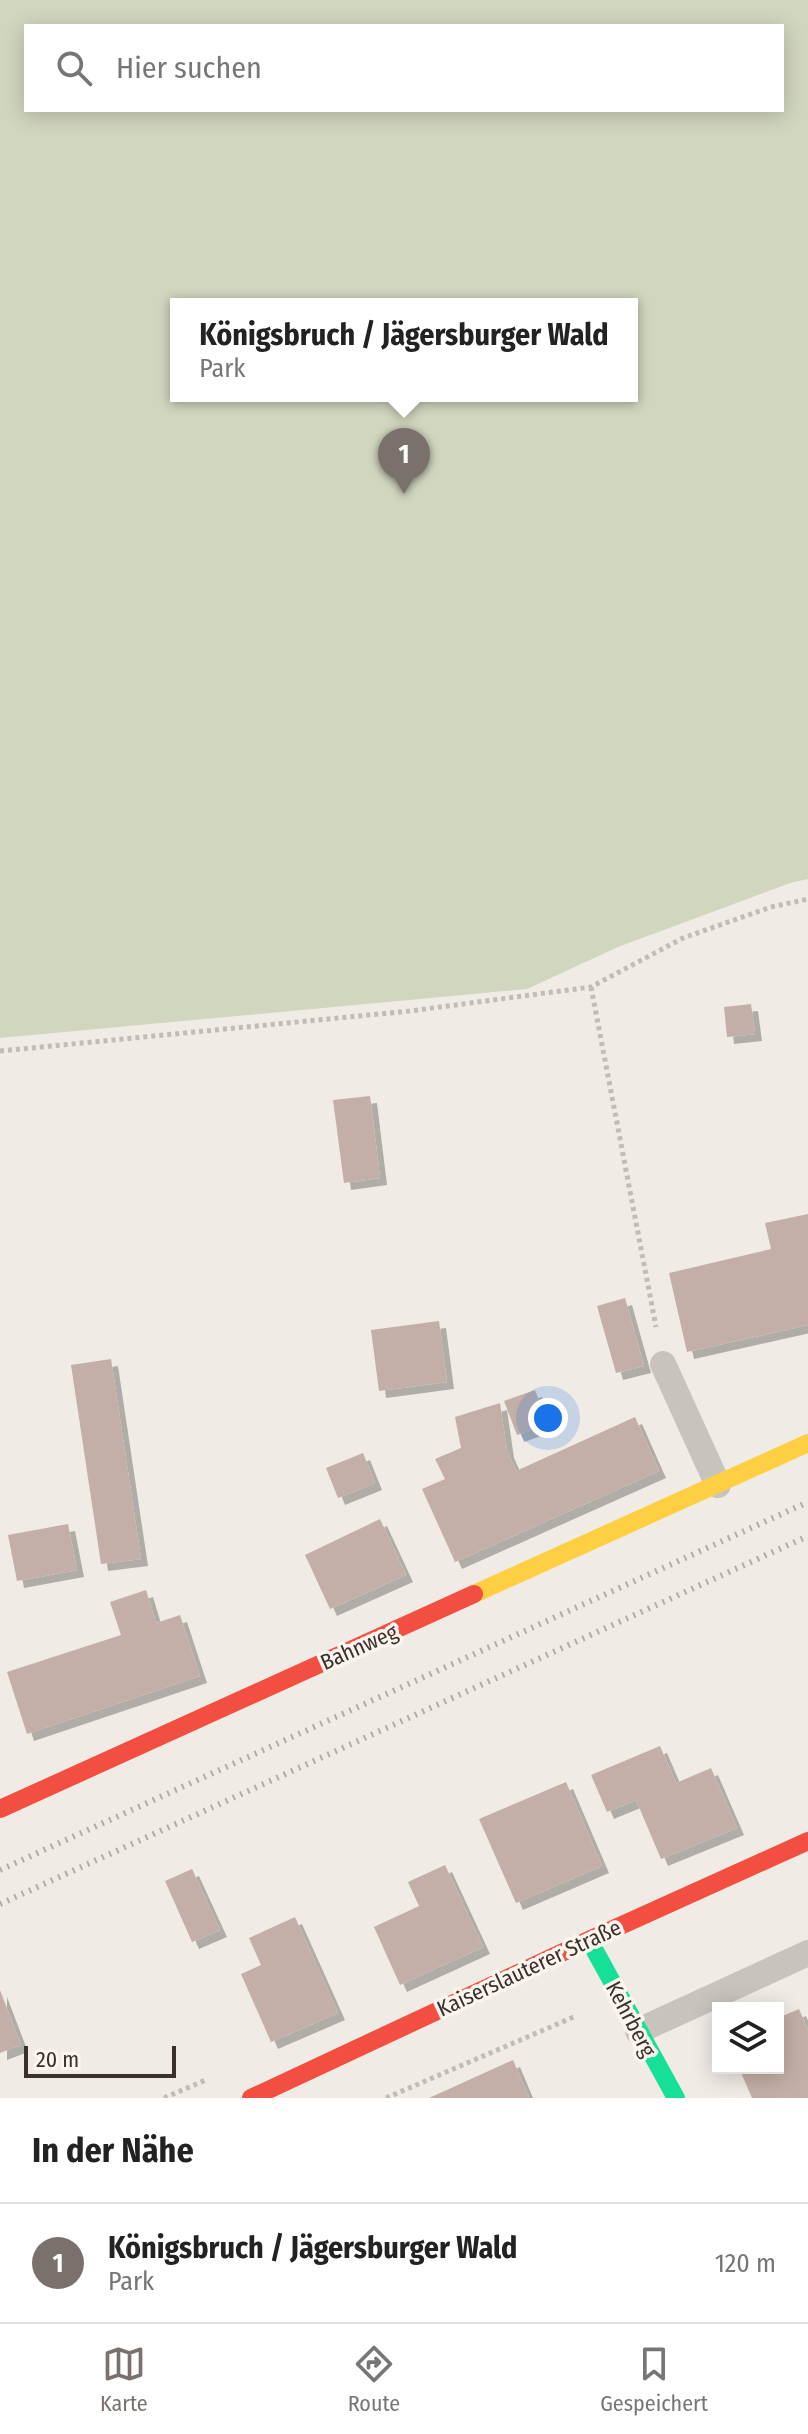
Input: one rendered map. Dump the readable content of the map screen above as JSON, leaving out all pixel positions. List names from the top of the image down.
{
  "streets": {
    "street": ["Bahnweg", "Kaiserslauterer Straße", "Kehrberg"]
  },
  "crossings": [
    ["Kaiserslauterer Straße", "Kehrberg"]
  ],
  "scale_bar": "20 m",
  "page": {
    "search": "Hier suchen",
    "popup": ["Königsbruch / Jägersburger Wald", "Park"],
    "pins": "1",
    "scale": "20 m",
    "heading": "In der Nähe",
    "list": [
      {
        "mark": "1",
        "name": "Königsbruch / Jägersburger Wald",
        "note": "Park",
        "value": "120 m"
      }
    ],
    "nav": ["Karte", "Route", "Gespeichert"]
  }
}
